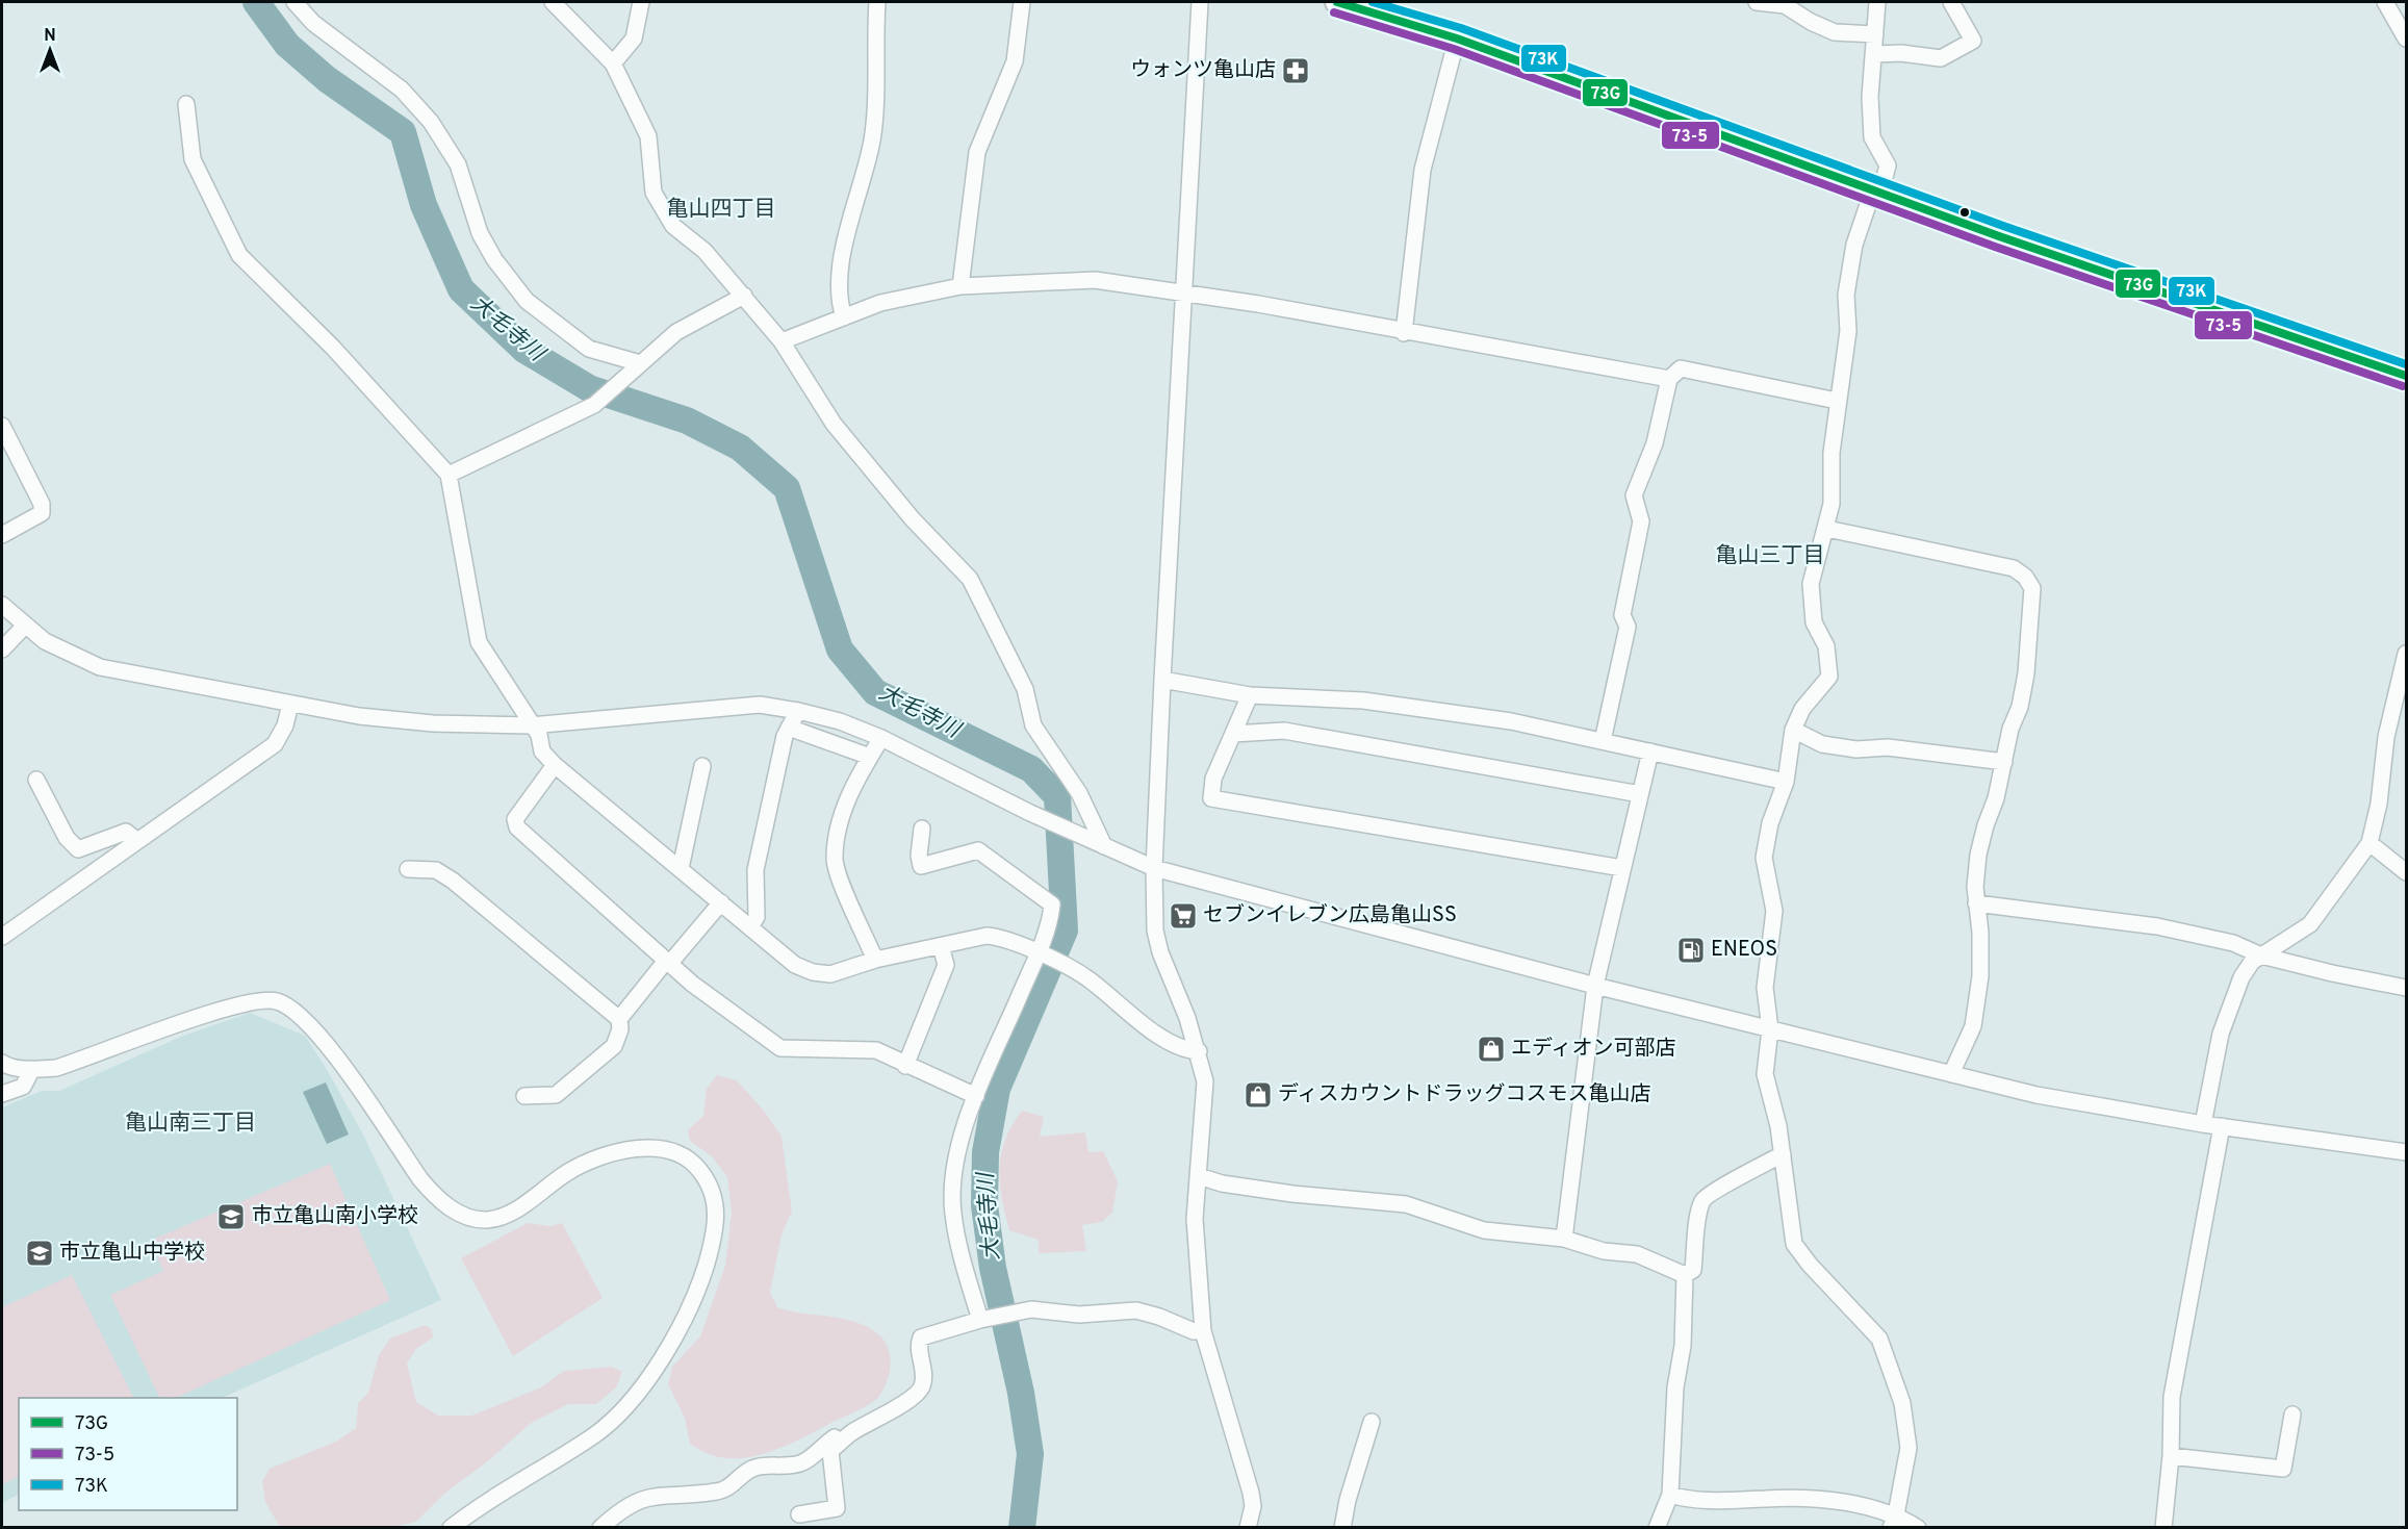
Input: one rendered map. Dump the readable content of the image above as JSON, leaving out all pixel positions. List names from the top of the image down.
{
  "districts": ["亀山四丁目", "亀山三丁目", "亀山南三丁目"],
  "water": ["大毛寺川"],
  "places": {
    "pharmacy": ["ウォンツ亀山店"],
    "supermarket": ["セブンイレブン広島亀山SS"],
    "fuel station": ["ENEOS"],
    "shop": ["エディオン可部店", "ディスカウントドラッグコスモス亀山店"],
    "school or university": ["市立亀山南小学校", "市立亀山中学校"]
  },
  "lines": ["transit line 73G", "transit line 73K", "transit line 73-5"],
  "legend": ["73G", "73-5", "73K"],
  "north": "top"
}
